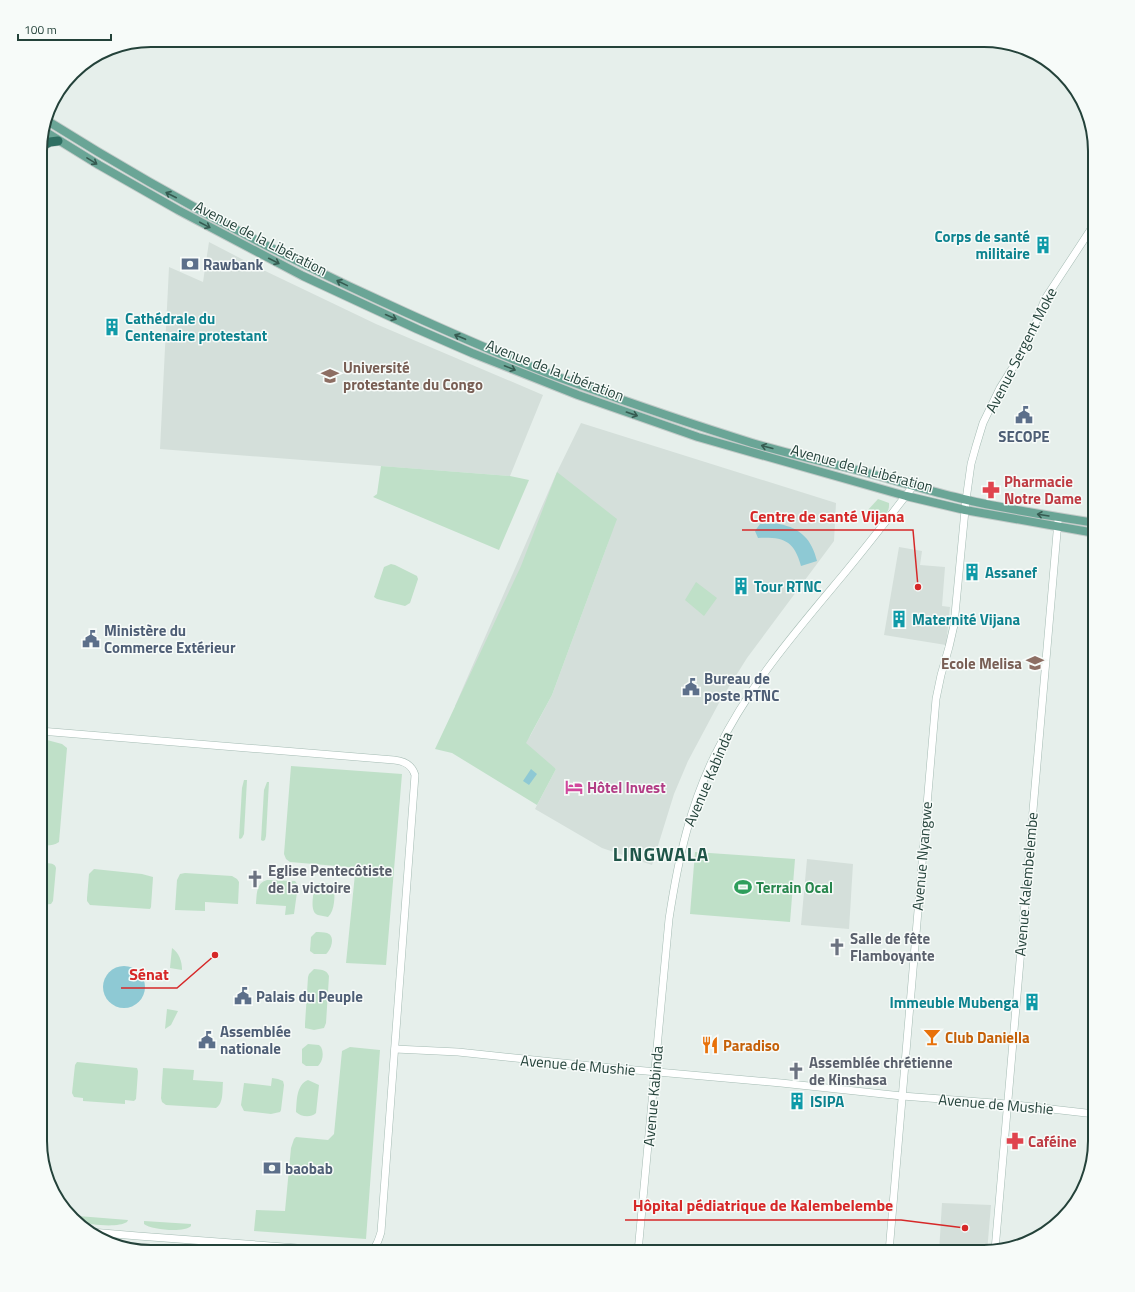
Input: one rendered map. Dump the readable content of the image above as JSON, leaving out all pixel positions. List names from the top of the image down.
{
  "streets": {
    "main road": ["Avenue de la Libération"],
    "street": [
      "Avenue Sergent Moke",
      "Avenue Kabinda",
      "Avenue Nyangwe",
      "Avenue Kalembelembe",
      "Avenue de Mushie"
    ]
  },
  "crossings": [
    ["Avenue de la Libération", "Avenue Sergent Moke"],
    ["Avenue de la Libération", "Avenue Kabinda"],
    ["Avenue de la Libération", "Avenue Nyangwe"],
    ["Avenue de la Libération", "Avenue Kalembelembe"],
    ["Avenue Sergent Moke", "Avenue Nyangwe"],
    ["Avenue Kabinda", "Avenue de Mushie"],
    ["Avenue Nyangwe", "Avenue de Mushie"],
    ["Avenue Kalembelembe", "Avenue de Mushie"]
  ],
  "districts": ["LINGWALA"],
  "places": {
    "building": [
      "Corps de santé militaire",
      "Cathédrale du Centenaire protestant",
      "Assanef",
      "Tour RTNC",
      "Maternité Vijana",
      "Immeuble Mubenga",
      "ISIPA"
    ],
    "bank": ["Rawbank", "baobab"],
    "school or university": ["Université protestante du Congo", "Ecole Melisa"],
    "public building": [
      "SECOPE",
      "Ministère du Commerce Extérieur",
      "Bureau de poste RTNC",
      "Palais du Peuple",
      "Assemblée nationale"
    ],
    "pharmacy": ["Pharmacie Notre Dame", "Caféine"],
    "other": ["Centre de santé Vijana", "Sénat", "Hôpital pédiatrique de Kalembelembe"],
    "hotel": ["Hôtel Invest"],
    "church": ["Eglise Pentecôtiste de la victoire", "Salle de fête Flamboyante", "Assemblée chrétienne de Kinshasa"],
    "sports": ["Terrain Ocal"],
    "bar": ["Club Daniella"],
    "restaurant": ["Paradiso"]
  },
  "scale_bar": "100 m"
}
